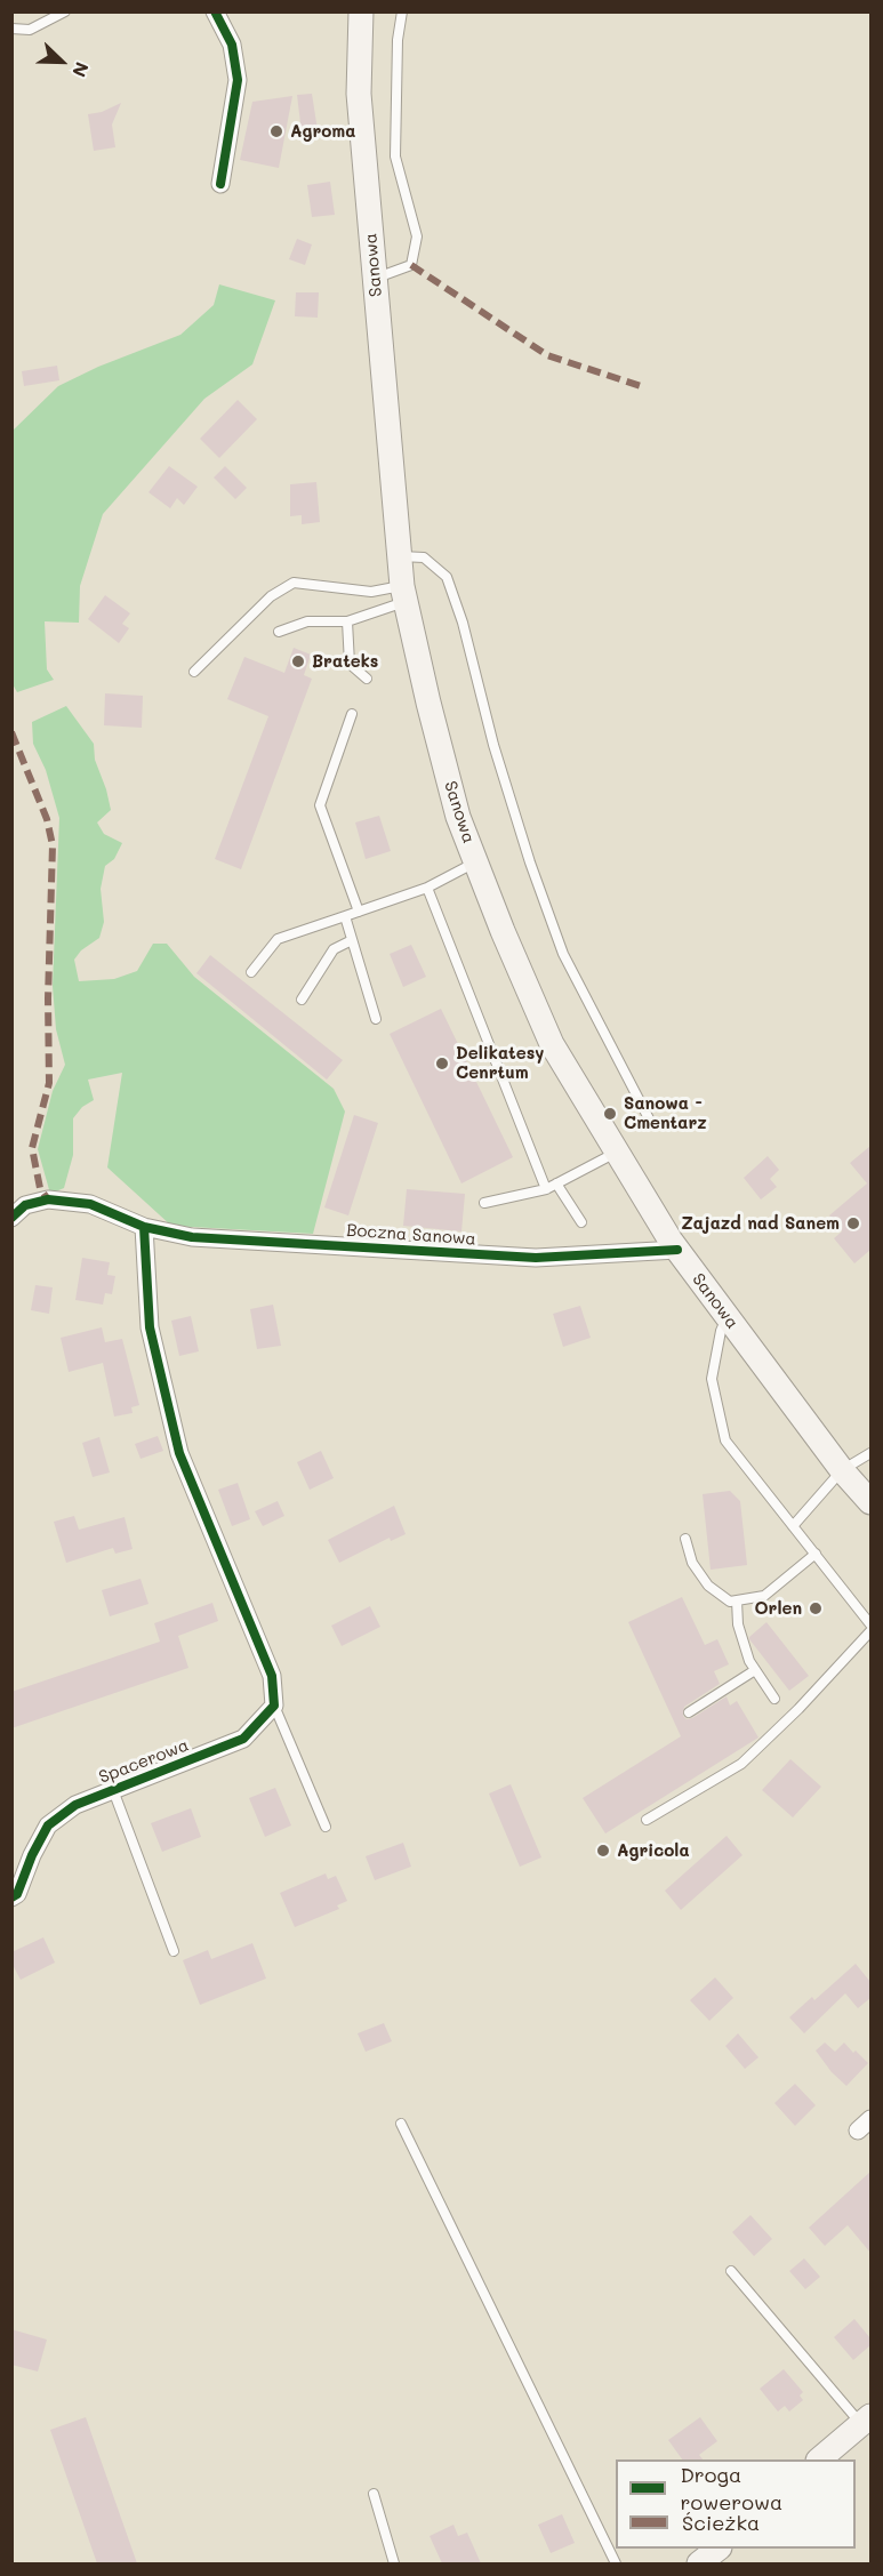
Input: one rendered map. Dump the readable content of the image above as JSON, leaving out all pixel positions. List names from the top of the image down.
{
  "streets": {
    "main road": ["Sanowa"],
    "street": ["Boczna Sanowa", "Spacerowa"]
  },
  "crossings": [
    ["Sanowa", "Boczna Sanowa"]
  ],
  "places": [
    "Agroma",
    "Brateks",
    "Delikatesy Cenrtum",
    "Sanowa - Cmentarz",
    "Zajazd nad Sanem",
    "Orlen",
    "Agricola"
  ],
  "legend": ["Droga rowerowa", "Ścieżka"],
  "north": "bottom right"
}
